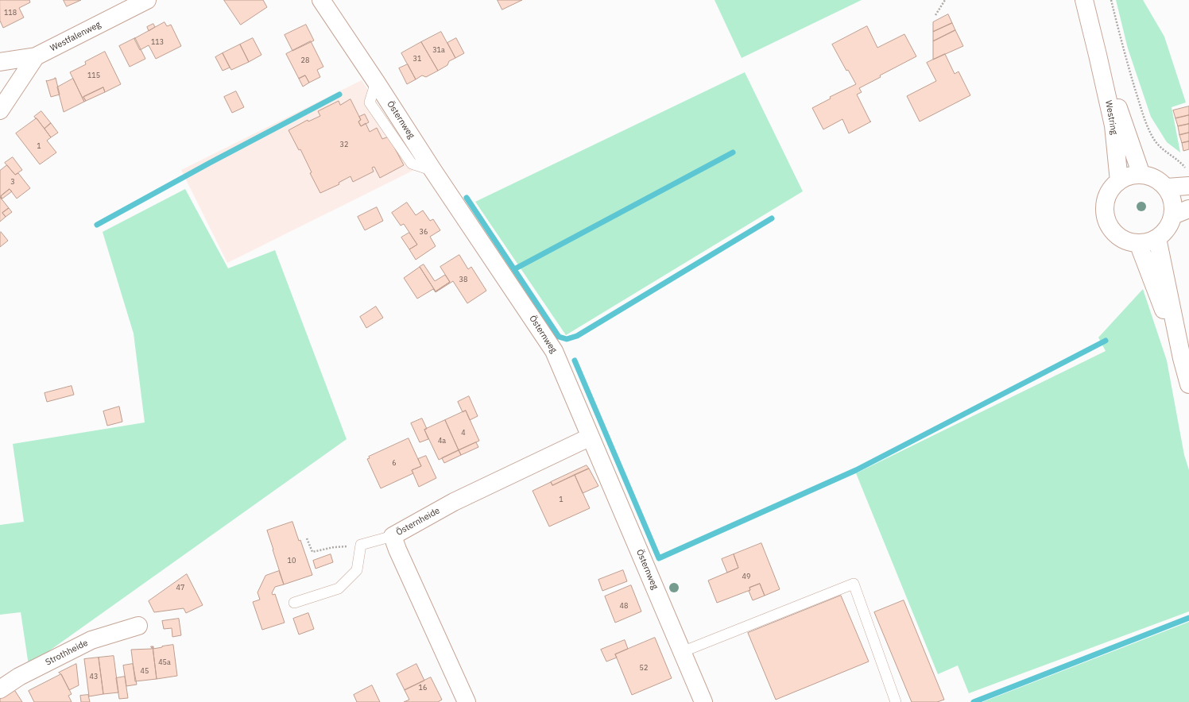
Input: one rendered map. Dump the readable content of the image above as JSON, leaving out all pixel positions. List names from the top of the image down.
{
  "streets": {
    "street": [
      "Westfalenweg",
      "Westring",
      "Östernweg",
      "Östernheide",
      "Strothheide"
    ]
  },
  "crossings": [
    ["Östernweg", "Östernheide"]
  ],
  "house_numbers": [
    "118",
    "113",
    "31a",
    "31",
    "28",
    "115",
    "32",
    "1",
    "3",
    "36",
    "38",
    "4",
    "4a",
    "6",
    "1",
    "10",
    "49",
    "47",
    "48",
    "45a",
    "52",
    "45",
    "43",
    "16"
  ]
}
